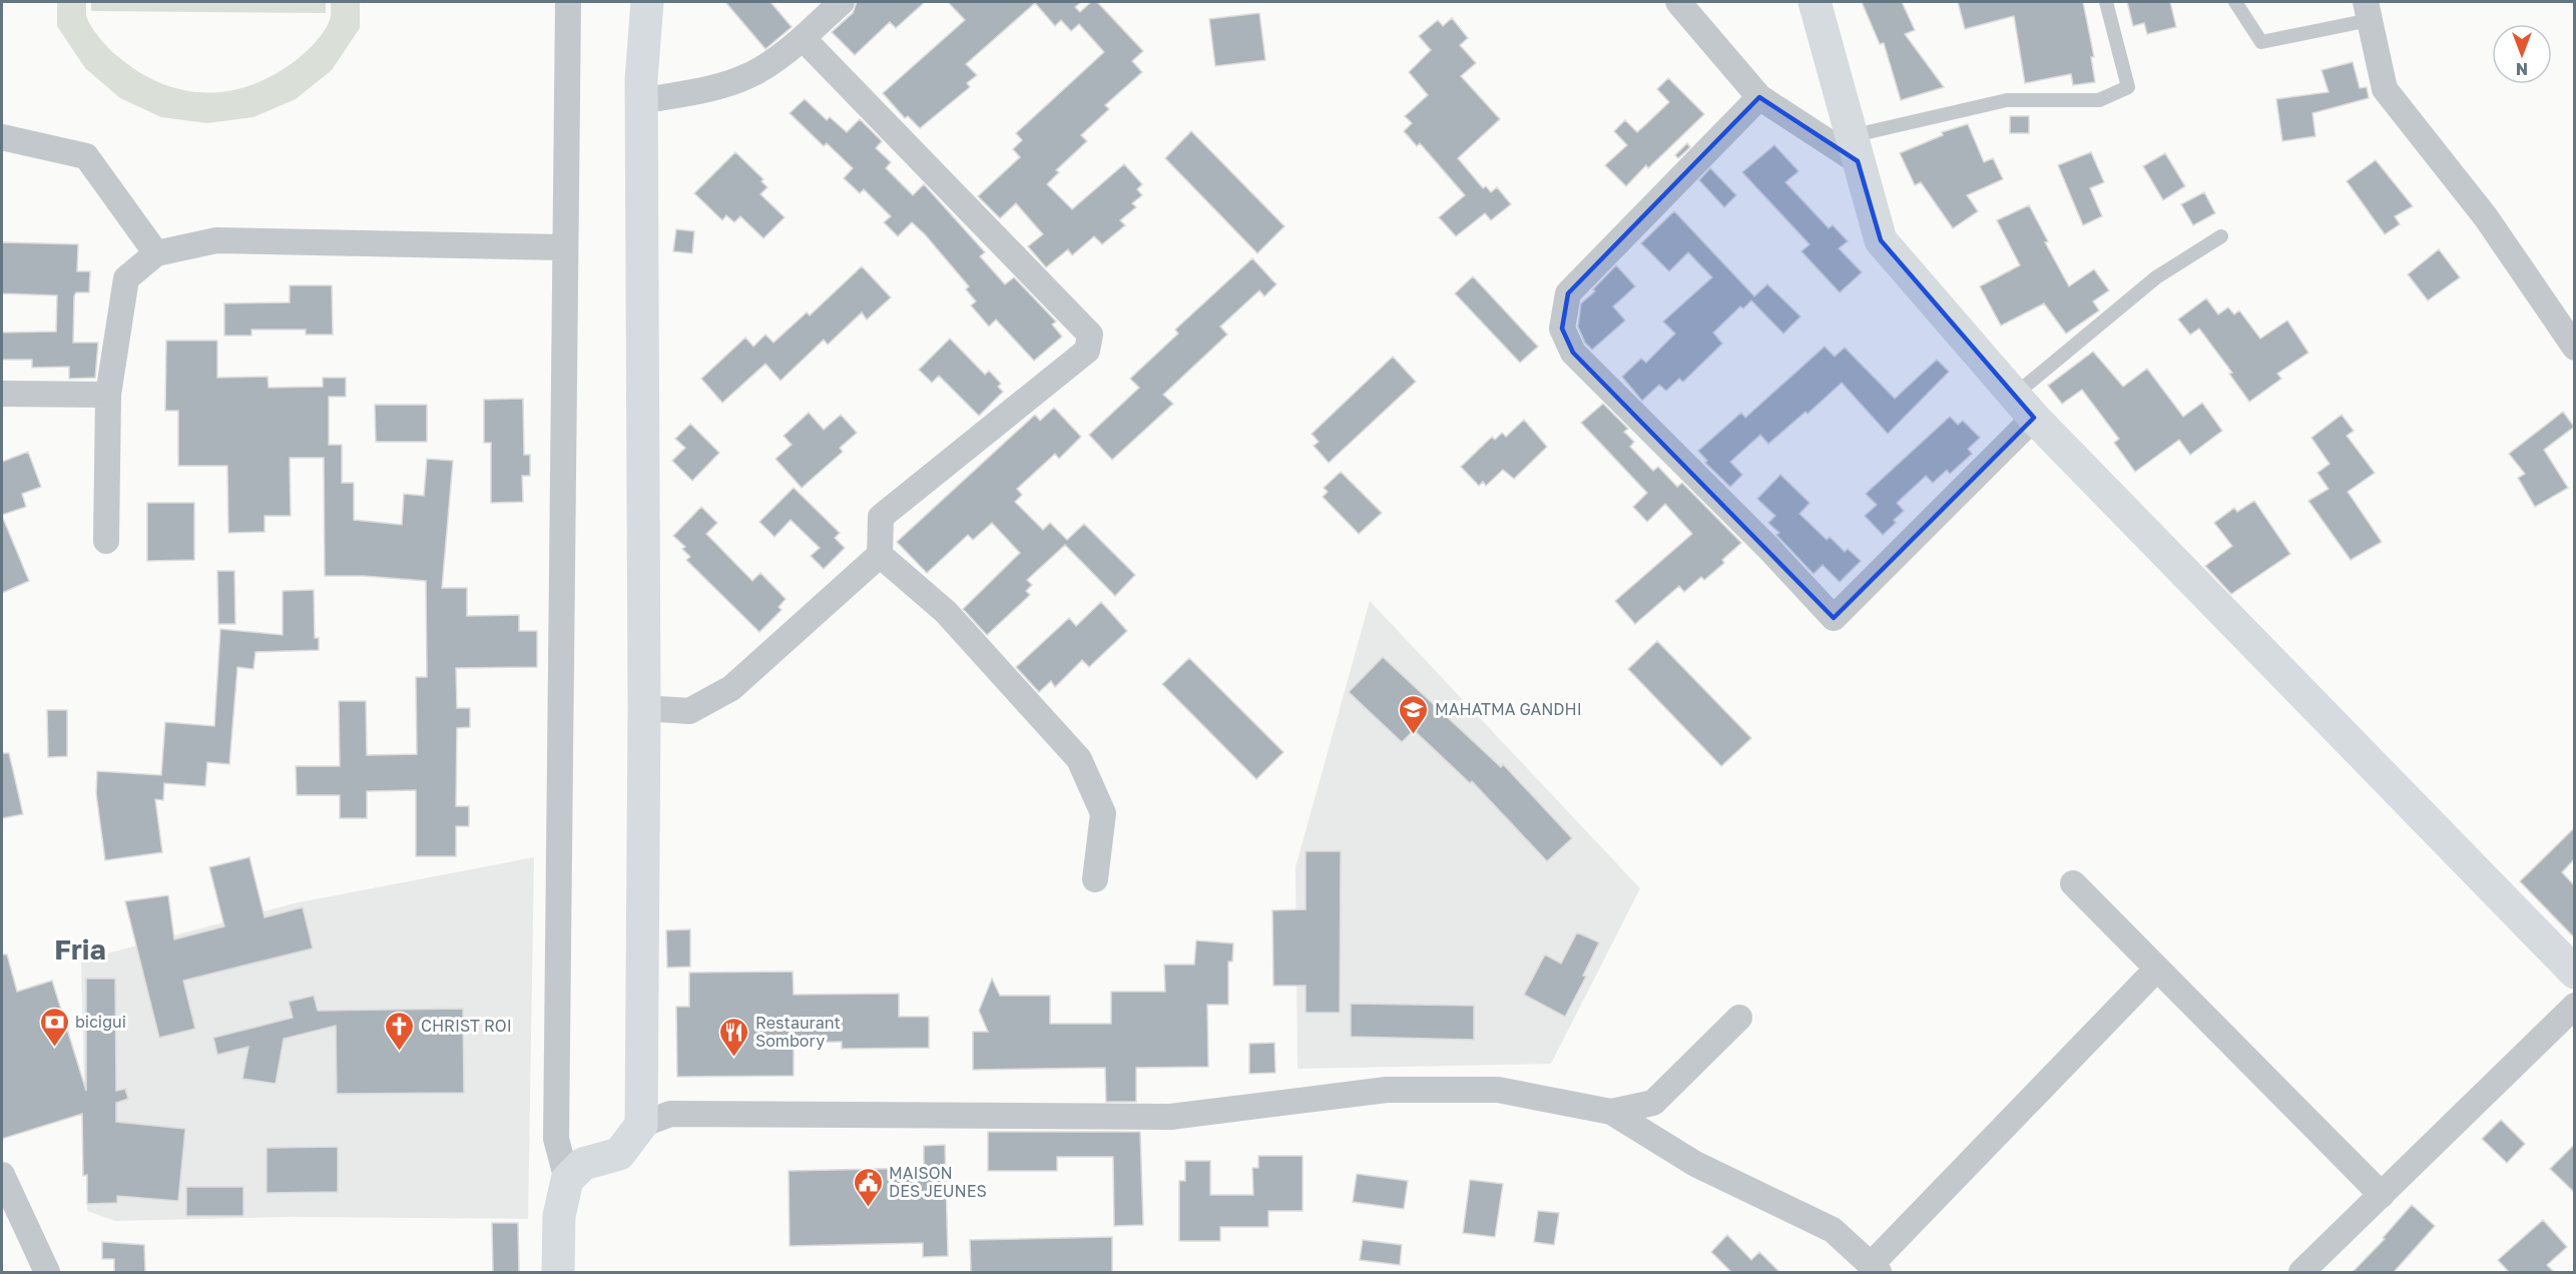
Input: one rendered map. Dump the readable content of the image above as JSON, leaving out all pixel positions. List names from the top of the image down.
{
  "districts": ["Fria"],
  "places": {
    "school or university": ["MAHATMA GANDHI"],
    "bank": ["bicigui"],
    "church": ["CHRIST ROI"],
    "restaurant": ["Restaurant Sombory"],
    "public building": ["MAISON DES JEUNES"]
  },
  "north": "bottom"
}
